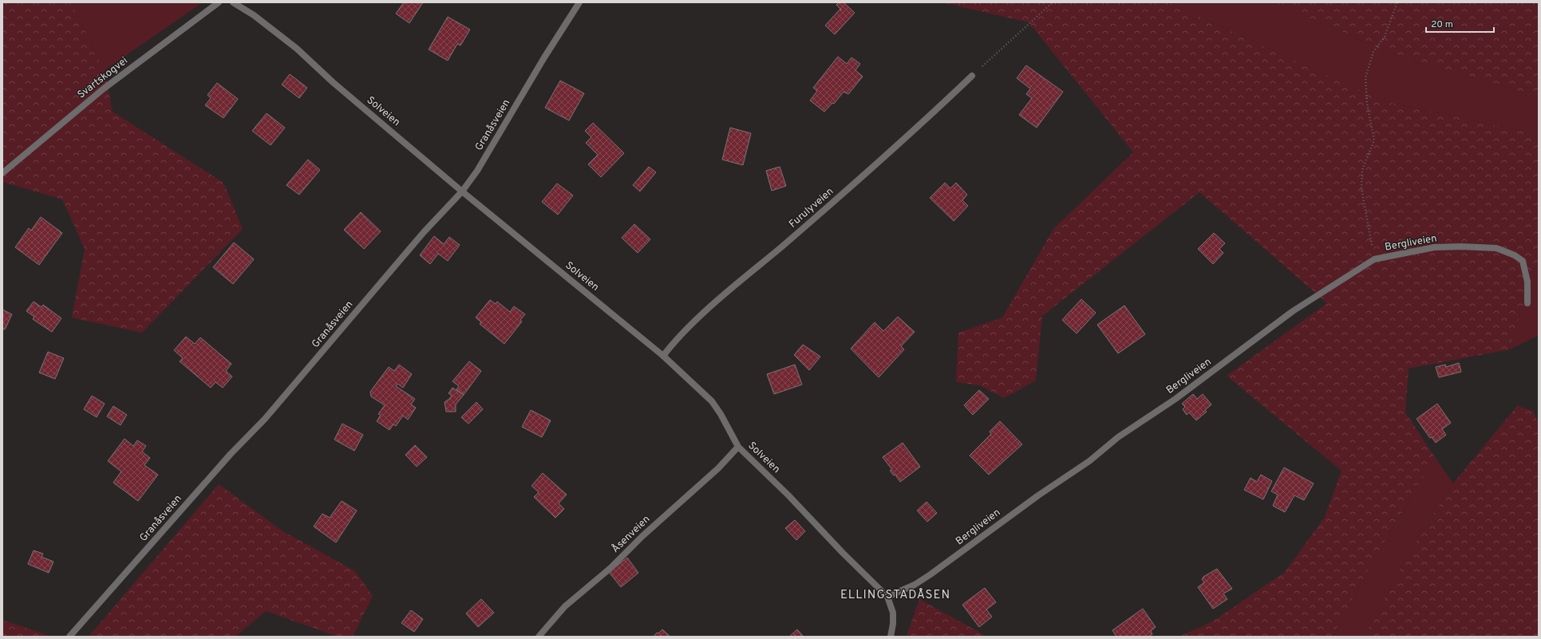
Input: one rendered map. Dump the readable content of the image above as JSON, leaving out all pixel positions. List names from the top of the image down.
{
  "streets": {
    "street": [
      "Svartskogvei",
      "Solveien",
      "Granåsveien",
      "Furulyveien",
      "Bergliveien",
      "Åsenveien"
    ]
  },
  "crossings": [
    ["Solveien", "Granåsveien"],
    ["Solveien", "Furulyveien"],
    ["Solveien", "Bergliveien"],
    ["Solveien", "Åsenveien"]
  ],
  "districts": ["ELLINGSTADÅSEN"],
  "scale_bar": "20 m"
}
